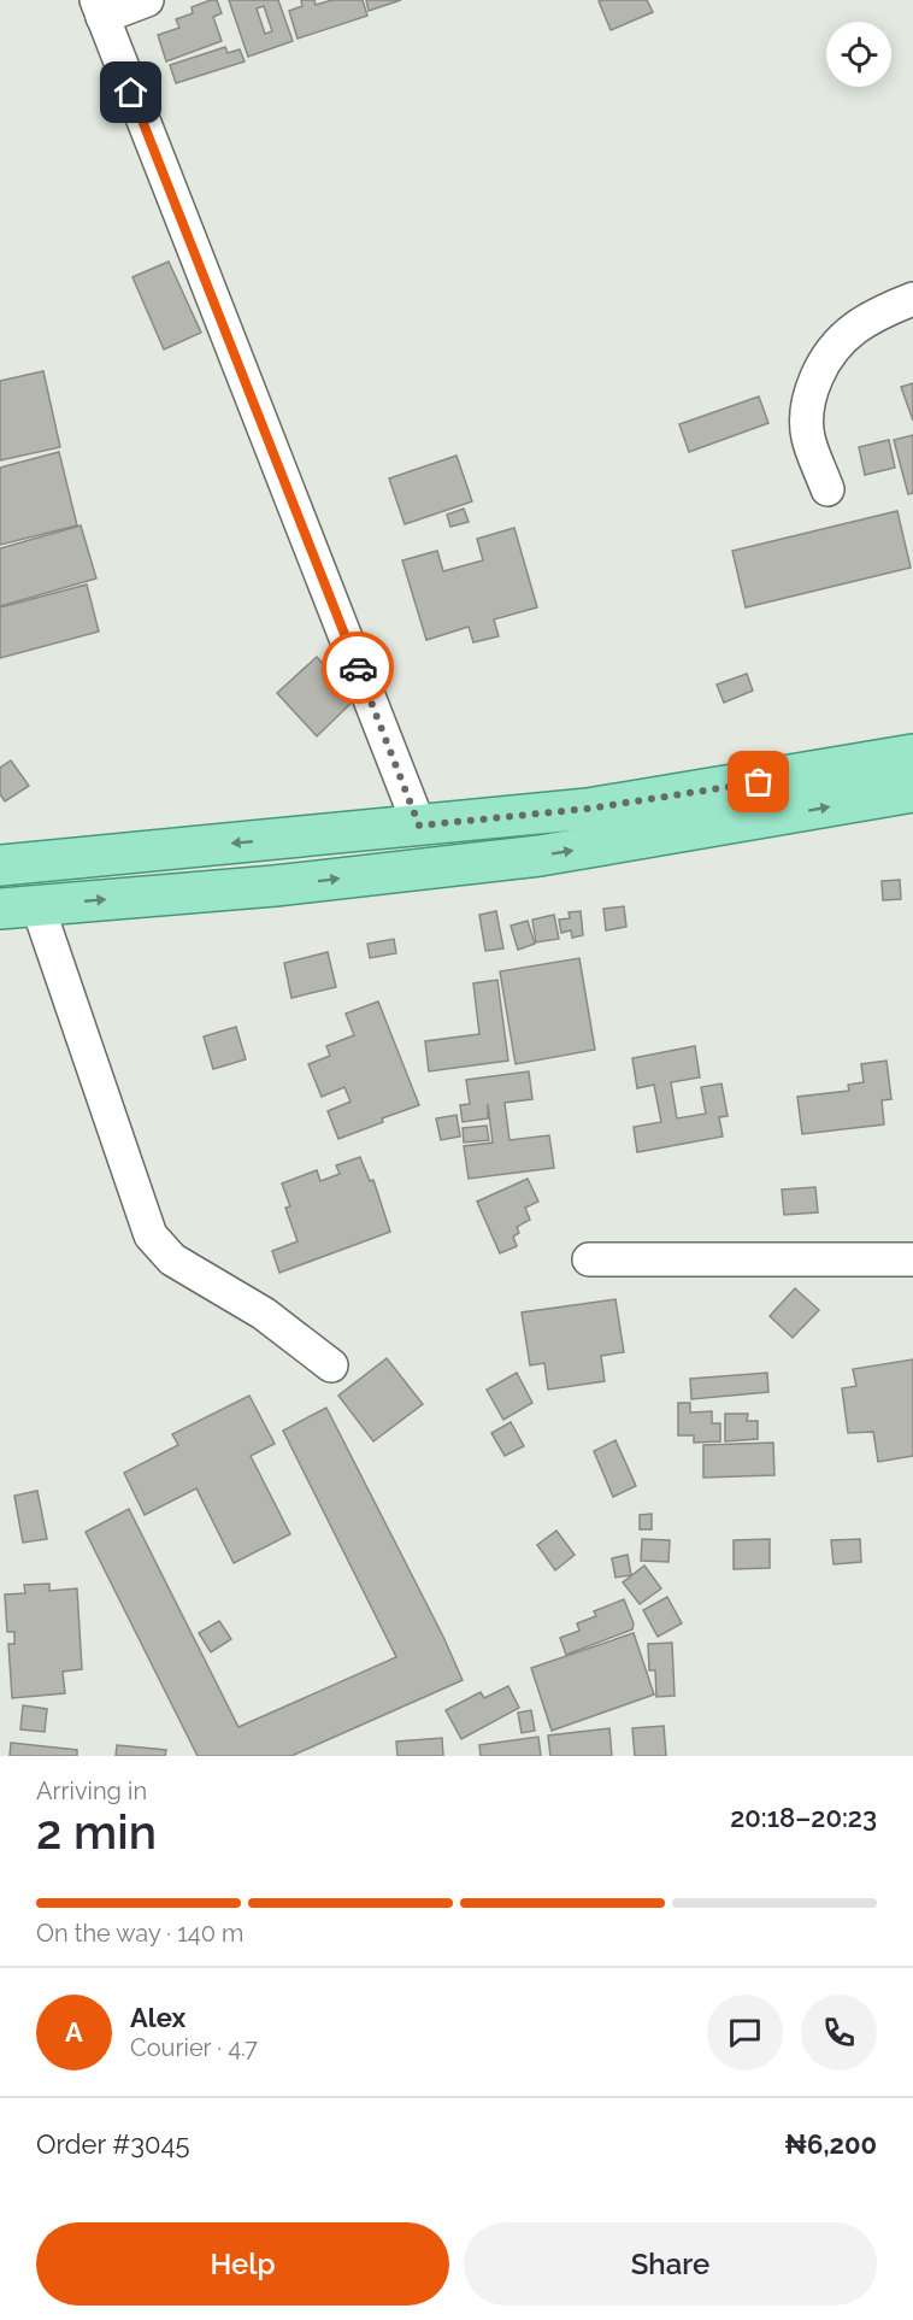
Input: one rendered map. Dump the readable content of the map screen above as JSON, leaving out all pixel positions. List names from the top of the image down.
{
  "page": {
    "heading": ["2 min", "Arriving in", "20:18–20:23"],
    "panel": [
      "Alex",
      "Courier · 4.7",
      "Order #3045",
      "₦6,200"
    ],
    "bar": "On the way · 140 m",
    "round": "A",
    "buttons": ["Help", "Share"]
  }
}
